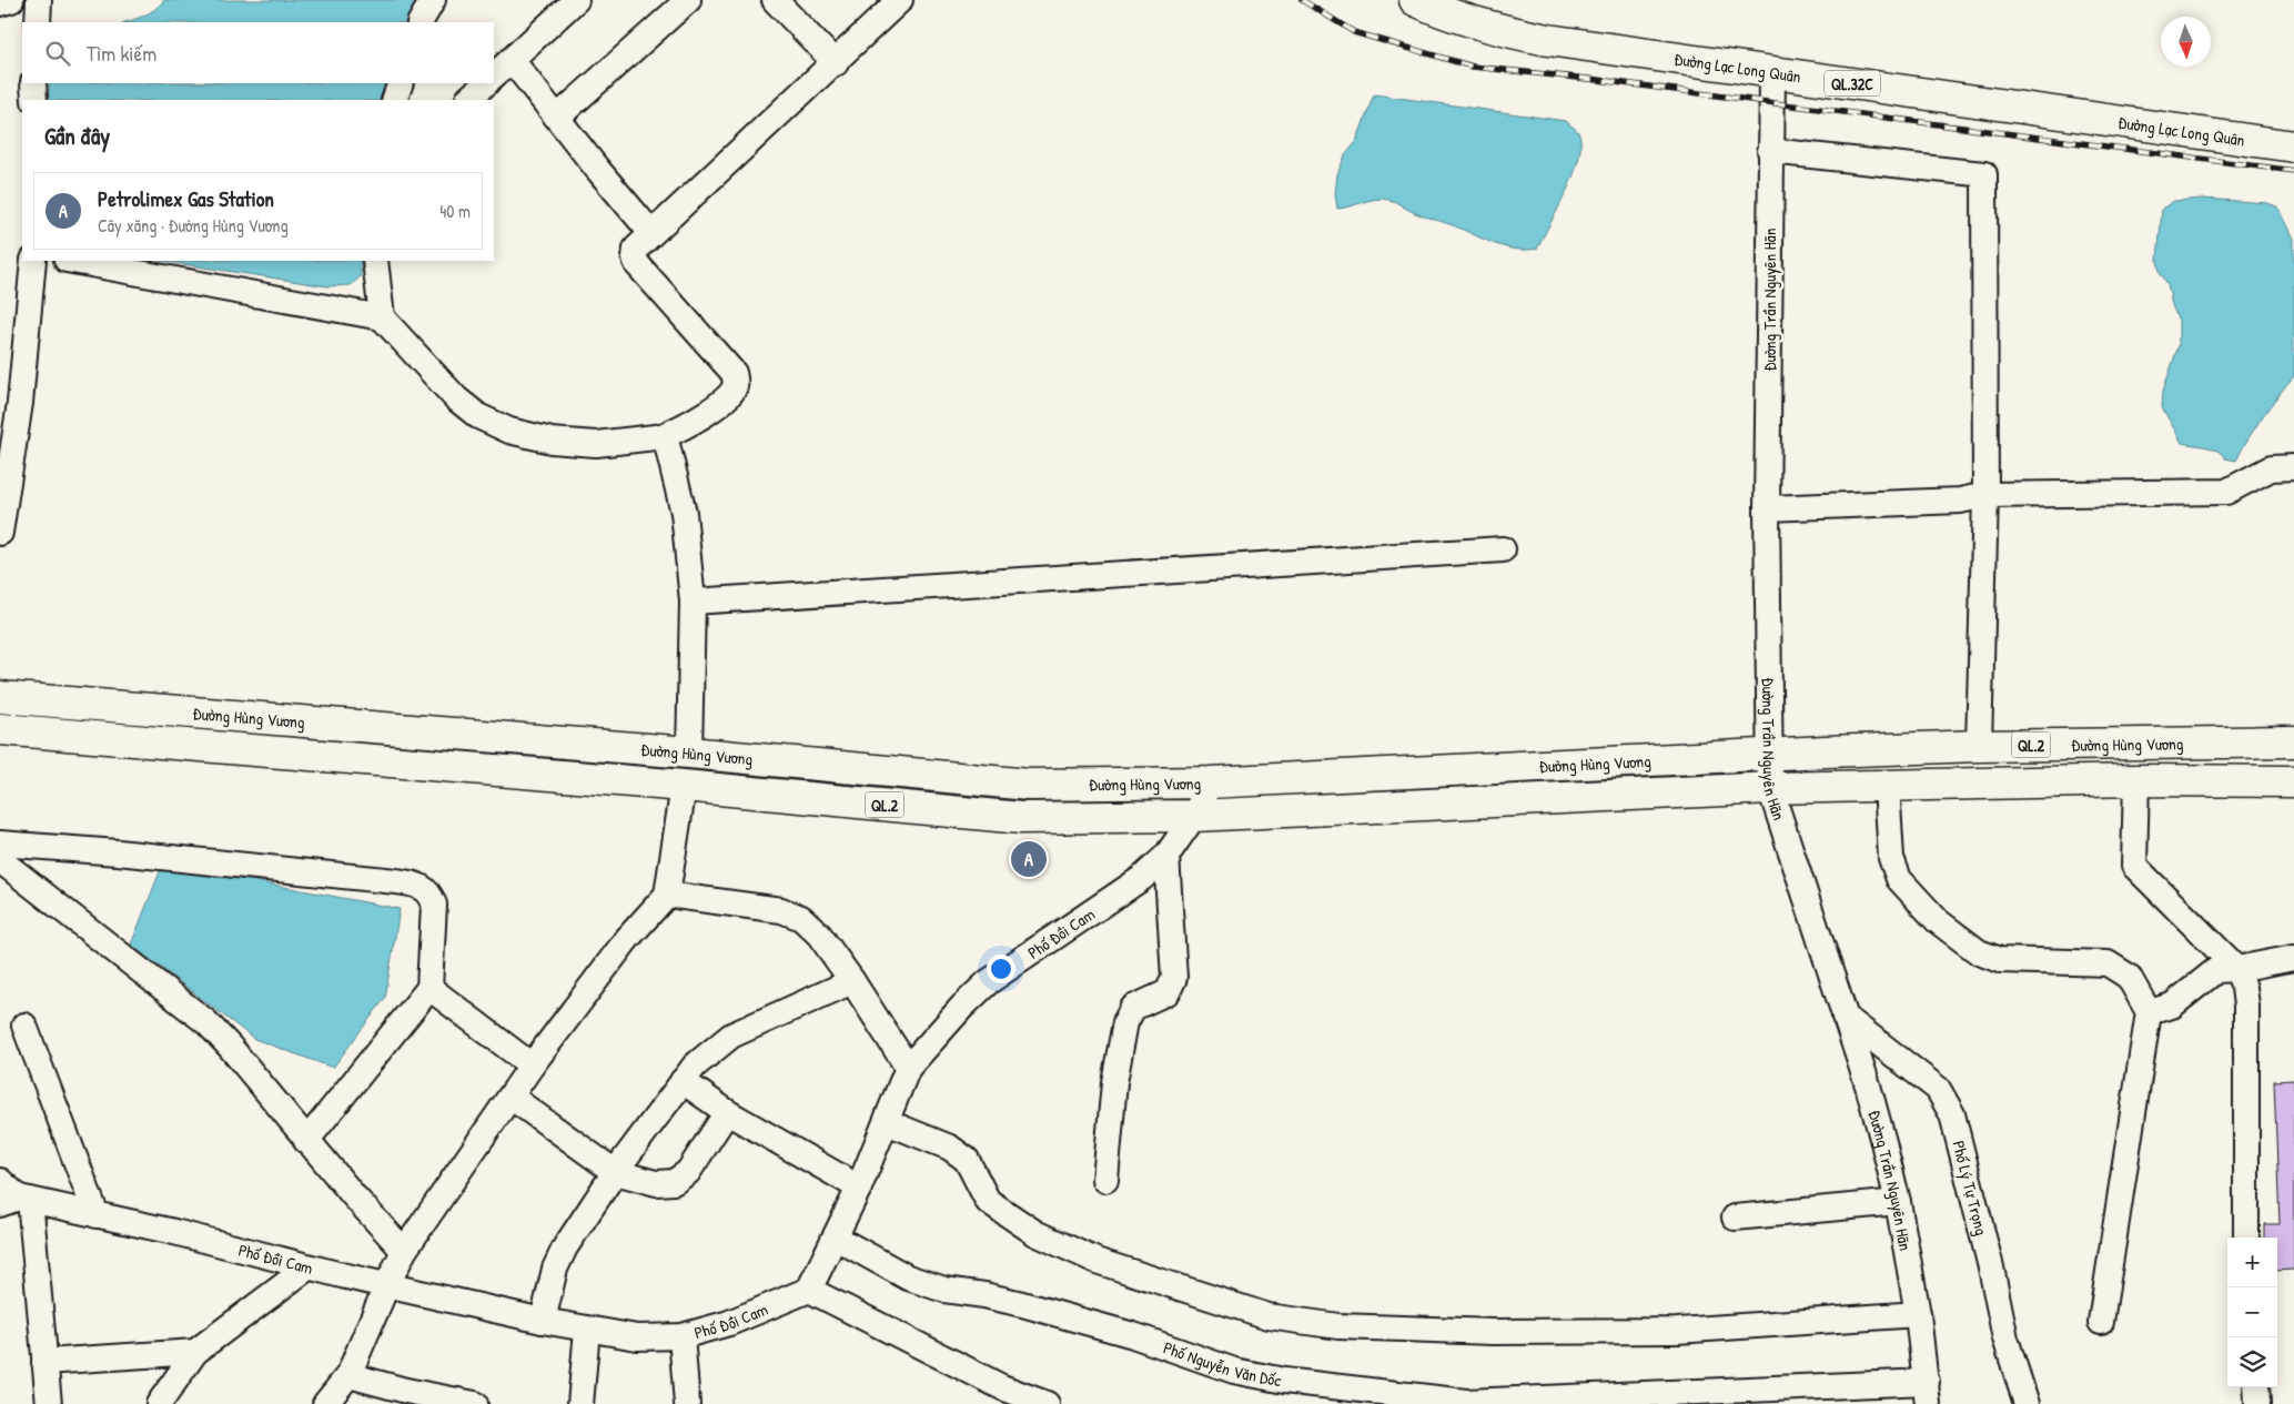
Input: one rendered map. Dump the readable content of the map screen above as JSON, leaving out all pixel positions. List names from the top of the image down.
{
  "streets": {
    "main road": [
      "Đường Lạc Long Quân",
      "QL.32C",
      "Đường Hùng Vương",
      "QL.2"
    ],
    "street": [
      "Đường Trần Nguyên Hãn",
      "Phố Đồi Cam",
      "Phố Lý Tự Trọng",
      "Phố Nguyễn Văn Dốc"
    ]
  },
  "crossings": [
    ["Đường Lạc Long Quân", "Đường Trần Nguyên Hãn"],
    ["Đường Trần Nguyên Hãn", "Đường Hùng Vương"],
    ["Đường Trần Nguyên Hãn", "Phố Lý Tự Trọng"],
    ["Đường Trần Nguyên Hãn", "Phố Nguyễn Văn Dốc"],
    ["Đường Hùng Vương", "Phố Đồi Cam"],
    ["Phố Đồi Cam", "Phố Nguyễn Văn Dốc"]
  ],
  "north": "bottom",
  "page": {
    "search": "Tìm kiếm",
    "heading": "Gần đây",
    "list": [
      {
        "mark": "A",
        "name": "Petrolimex Gas Station",
        "note": "Cây xăng · Đường Hùng Vương",
        "value": "40 m"
      }
    ],
    "pins": "A",
    "map_buttons": ["+", "−"]
  }
}
